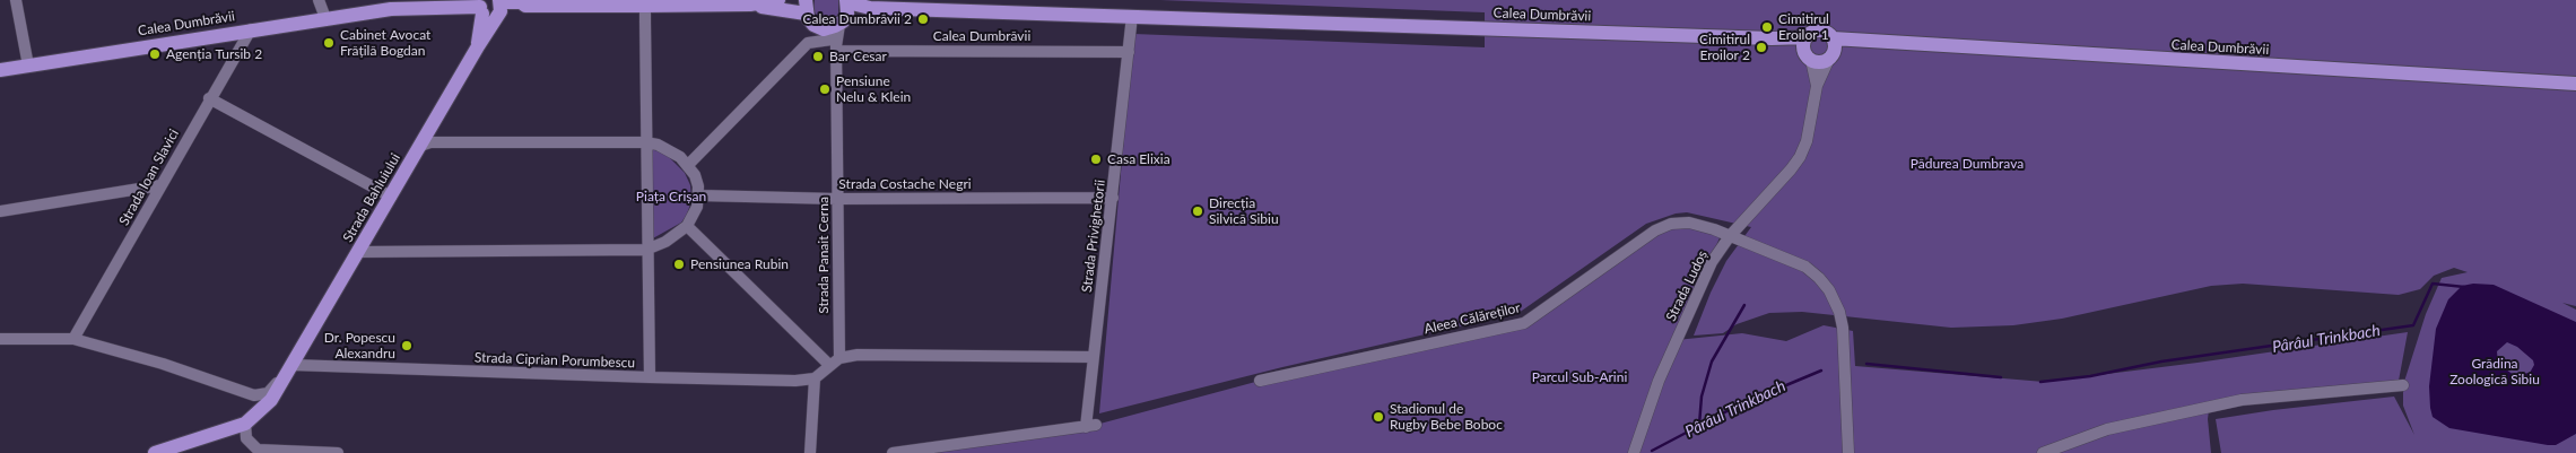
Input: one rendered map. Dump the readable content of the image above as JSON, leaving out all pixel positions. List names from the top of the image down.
{
  "streets": {
    "main road": ["Calea Dumbrăvii", "Strada Bahluiului"],
    "street": [
      "Strada Ioan Slavici",
      "Strada Costache Negri",
      "Strada Privighetorii",
      "Strada Panait Cerna",
      "Strada Ludoș",
      "Aleea Călăreților",
      "Strada Ciprian Porumbescu"
    ]
  },
  "crossings": [
    ["Calea Dumbrăvii", "Strada Ioan Slavici"],
    ["Calea Dumbrăvii", "Strada Bahluiului"],
    ["Calea Dumbrăvii", "Strada Privighetorii"],
    ["Calea Dumbrăvii", "Strada Panait Cerna"],
    ["Calea Dumbrăvii", "Strada Ludoș"],
    ["Strada Costache Negri", "Strada Privighetorii"],
    ["Strada Costache Negri", "Strada Panait Cerna"],
    ["Strada Bahluiului", "Strada Ciprian Porumbescu"],
    ["Strada Ludoș", "Aleea Călăreților"]
  ],
  "water": ["Pârâul Trinkbach"],
  "parks": [
    "Pădurea Dumbrava",
    "Piața Crișan",
    "Grădina Zoologică Sibiu",
    "Parcul Sub-Arini"
  ],
  "places": [
    "Calea Dumbrăvii 2",
    "Cimitirul Eroilor 1",
    "Cabinet Avocat Frățilă Bogdan",
    "Cimitirul Eroilor 2",
    "Agenția Tursib 2",
    "Bar Cesar",
    "Pensiune Nelu & Klein",
    "Casa Elixia",
    "Direcția Silvică Sibiu",
    "Pensiunea Rubin",
    "Dr. Popescu Alexandru",
    "Stadionul de Rugby Bebe Boboc"
  ]
}
